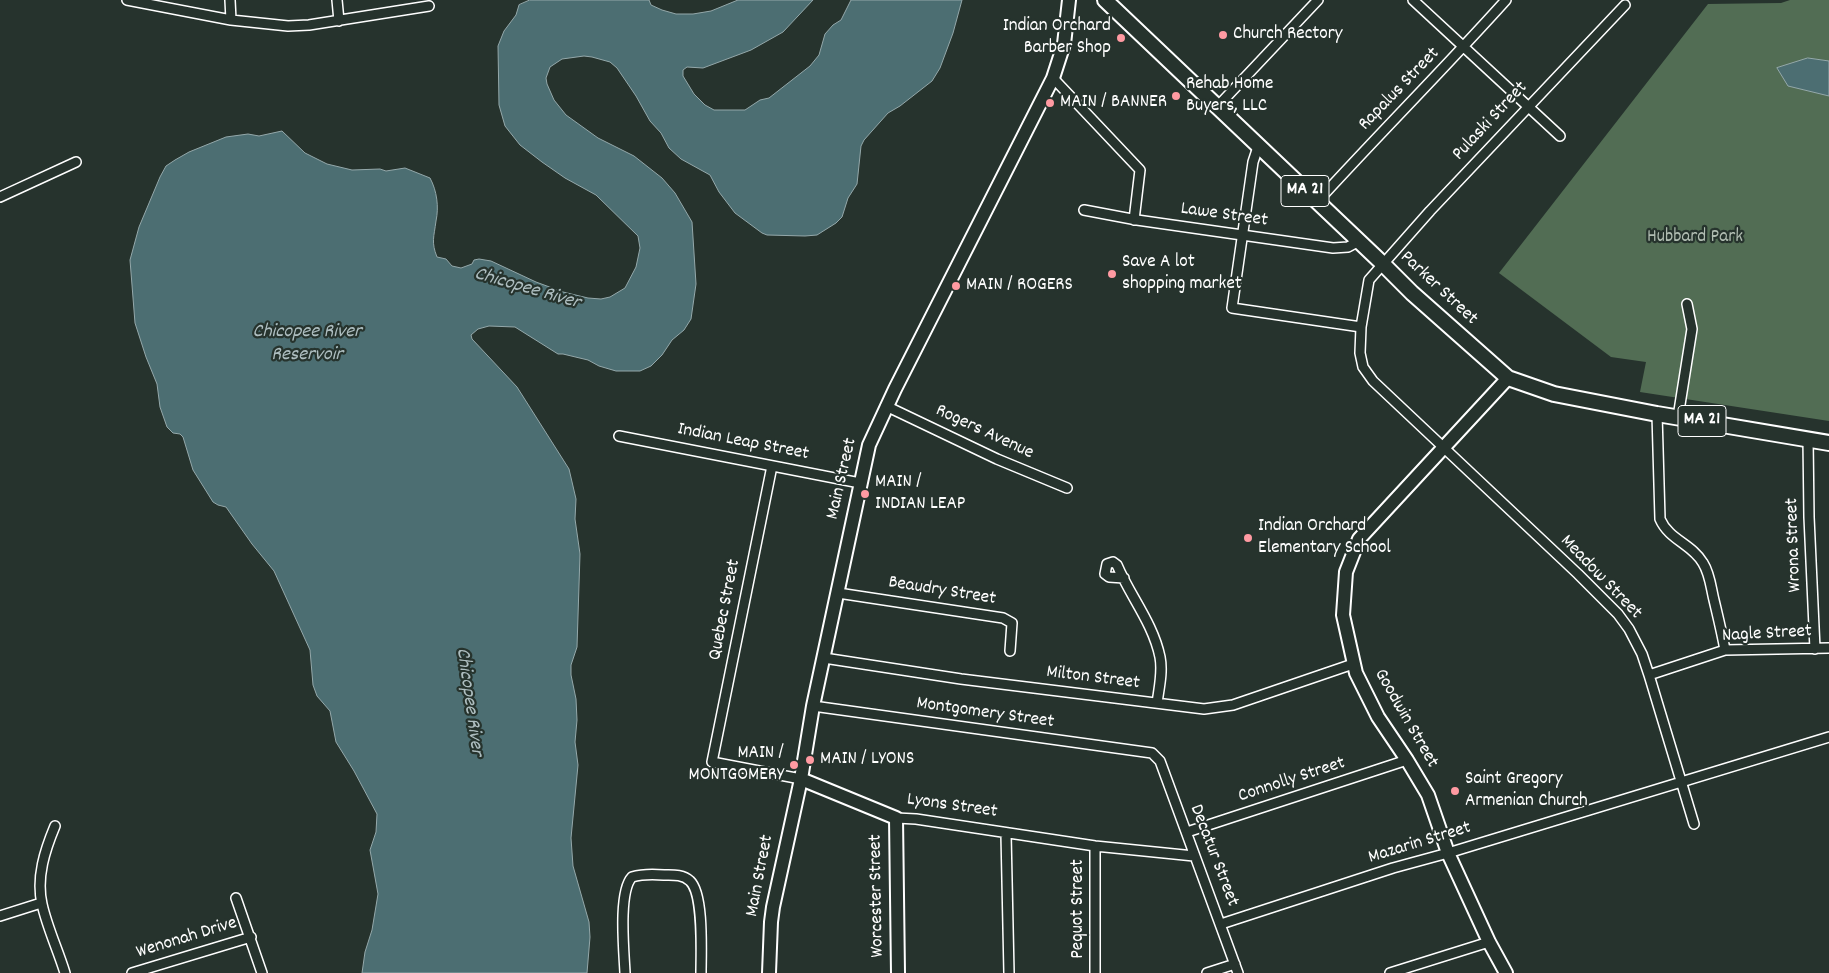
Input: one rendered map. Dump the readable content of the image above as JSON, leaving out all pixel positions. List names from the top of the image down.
{
  "streets": {
    "main road": [
      "MA 21",
      "Parker Street",
      "Main Street",
      "Goodwin Street",
      "Lyons Street",
      "Worcester Street"
    ],
    "street": [
      "Rapalus Street",
      "Pulaski Street",
      "Lawe Street",
      "Rogers Avenue",
      "Indian Leap Street",
      "Wrona Street",
      "Meadow Street",
      "Beaudry Street",
      "Quebec Street",
      "Nagle Street",
      "Milton Street",
      "Montgomery Street",
      "Connolly Street",
      "Mazarin Street",
      "Decatur Street",
      "Pequot Street",
      "Wenonah Drive"
    ]
  },
  "crossings": [
    ["Rapalus Street", "Parker Street"],
    ["Pulaski Street", "Parker Street"],
    ["Pulaski Street", "Meadow Street"],
    ["Lawe Street", "Parker Street"],
    ["Parker Street", "Wrona Street"],
    ["Parker Street", "Goodwin Street"],
    ["Rogers Avenue", "Main Street"],
    ["Indian Leap Street", "Main Street"],
    ["Indian Leap Street", "Quebec Street"],
    ["Main Street", "Beaudry Street"],
    ["Main Street", "Milton Street"],
    ["Main Street", "Montgomery Street"],
    ["Main Street", "Lyons Street"],
    ["Wrona Street", "Nagle Street"],
    ["Meadow Street", "Nagle Street"],
    ["Meadow Street", "Goodwin Street"],
    ["Meadow Street", "Mazarin Street"],
    ["Quebec Street", "Lyons Street"],
    ["Milton Street", "Goodwin Street"],
    ["Montgomery Street", "Decatur Street"],
    ["Goodwin Street", "Connolly Street"],
    ["Goodwin Street", "Mazarin Street"],
    ["Connolly Street", "Decatur Street"],
    ["Lyons Street", "Decatur Street"],
    ["Lyons Street", "Worcester Street"],
    ["Lyons Street", "Pequot Street"],
    ["Mazarin Street", "Decatur Street"]
  ],
  "water": ["Chicopee River", "Chicopee River Reservoir"],
  "parks": ["Hubbard Park"],
  "places": [
    "Church Rectory",
    "Indian Orchard Barber Shop",
    "Rehab Home Buyers, LLC",
    "MAIN / BANNER",
    "Save A lot shopping market",
    "MAIN / ROGERS",
    "MAIN / INDIAN LEAP",
    "Indian Orchard Elementary School",
    "MAIN / LYONS",
    "MAIN / MONTGOMERY",
    "Saint Gregory Armenian Church"
  ]
}
